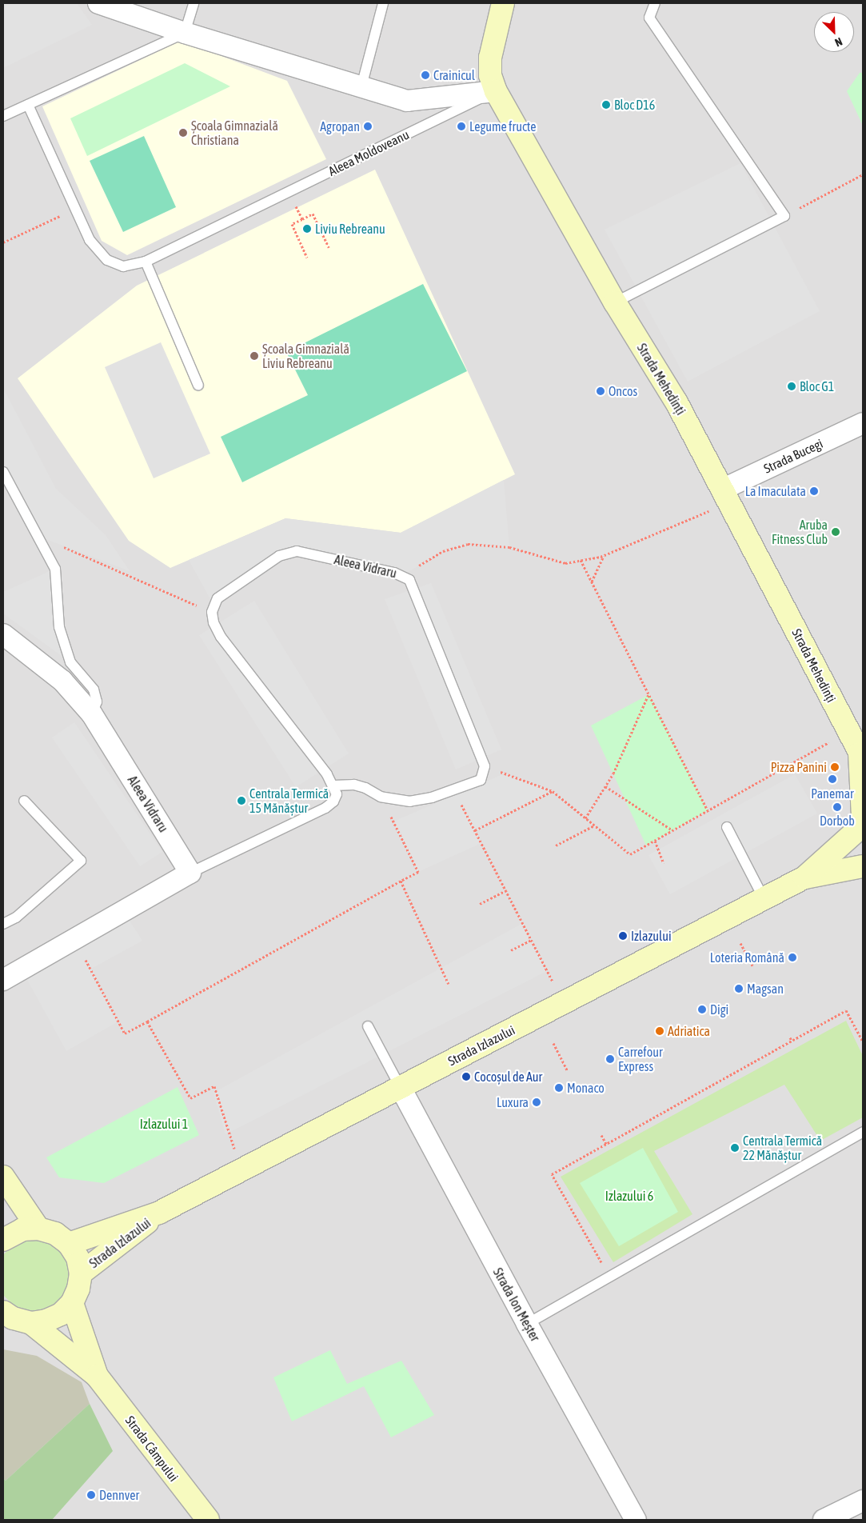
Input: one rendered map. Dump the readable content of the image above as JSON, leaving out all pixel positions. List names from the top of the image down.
{
  "streets": {
    "main road": ["Strada Mehedinți", "Strada Izlazului", "Strada Câmpului"],
    "street": ["Strada Bucegi", "Aleea Vidraru", "Strada Ion Meșter"],
    "lane": ["Aleea Moldoveanu"]
  },
  "crossings": [
    ["Aleea Moldoveanu", "Strada Mehedinți"],
    ["Strada Mehedinți", "Strada Bucegi"],
    ["Strada Mehedinți", "Strada Izlazului"],
    ["Strada Izlazului", "Strada Ion Meșter"],
    ["Strada Izlazului", "Strada Câmpului"]
  ],
  "parks": ["Izlazului 1", "Izlazului 6"],
  "places": [
    "Crainicul",
    "Bloc D16",
    "Agropan",
    "Legume fructe",
    "Școala Gimnazială Christiana",
    "Liviu Rebreanu",
    "Școala Gimnazială Liviu Rebreanu",
    "Bloc G1",
    "Oncos",
    "La Imaculata",
    "Aruba Fitness Club",
    "Pizza Panini",
    "Panemar",
    "Centrala Termică 15 Mănăștur",
    "Dorbob",
    "Izlazului",
    "Loteria Română",
    "Magsan",
    "Digi",
    "Adriatica",
    "Carrefour Express",
    "Cocoșul de Aur",
    "Monaco",
    "Luxura",
    "Centrala Termică 22 Mănăștur",
    "Dennver"
  ],
  "north": "bottom right"
}
